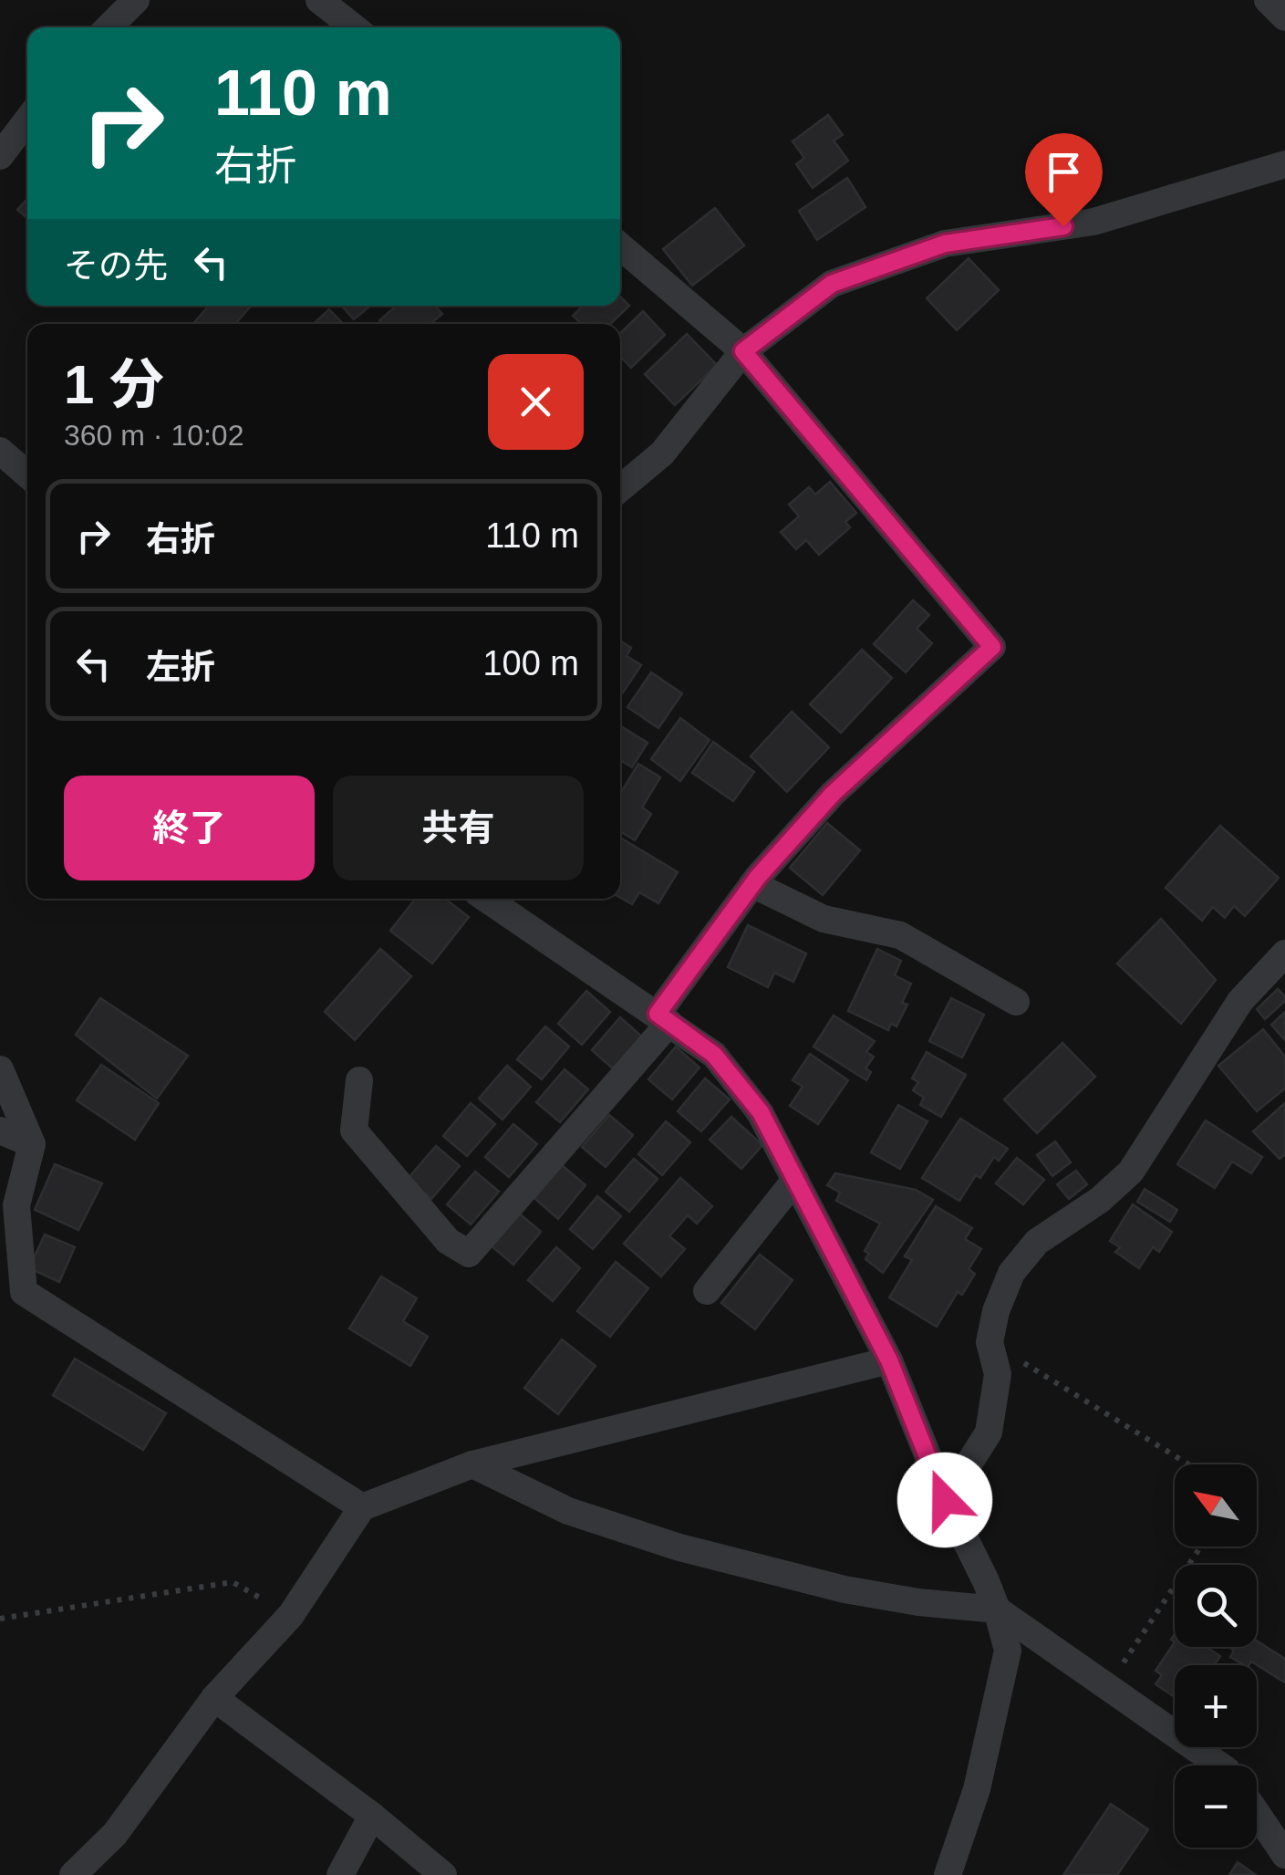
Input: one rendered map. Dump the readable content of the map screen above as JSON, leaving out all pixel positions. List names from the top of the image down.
{
  "north": "top left",
  "page": {
    "turn": ["110 m", "右折"],
    "then": "その先",
    "heading": ["1 分", "360 m · 10:02"],
    "list": [
      {
        "name": "右折",
        "value": "110 m"
      },
      {
        "name": "左折",
        "value": "100 m"
      }
    ],
    "buttons": ["終了", "共有"],
    "map_buttons": ["+", "−"]
  }
}
